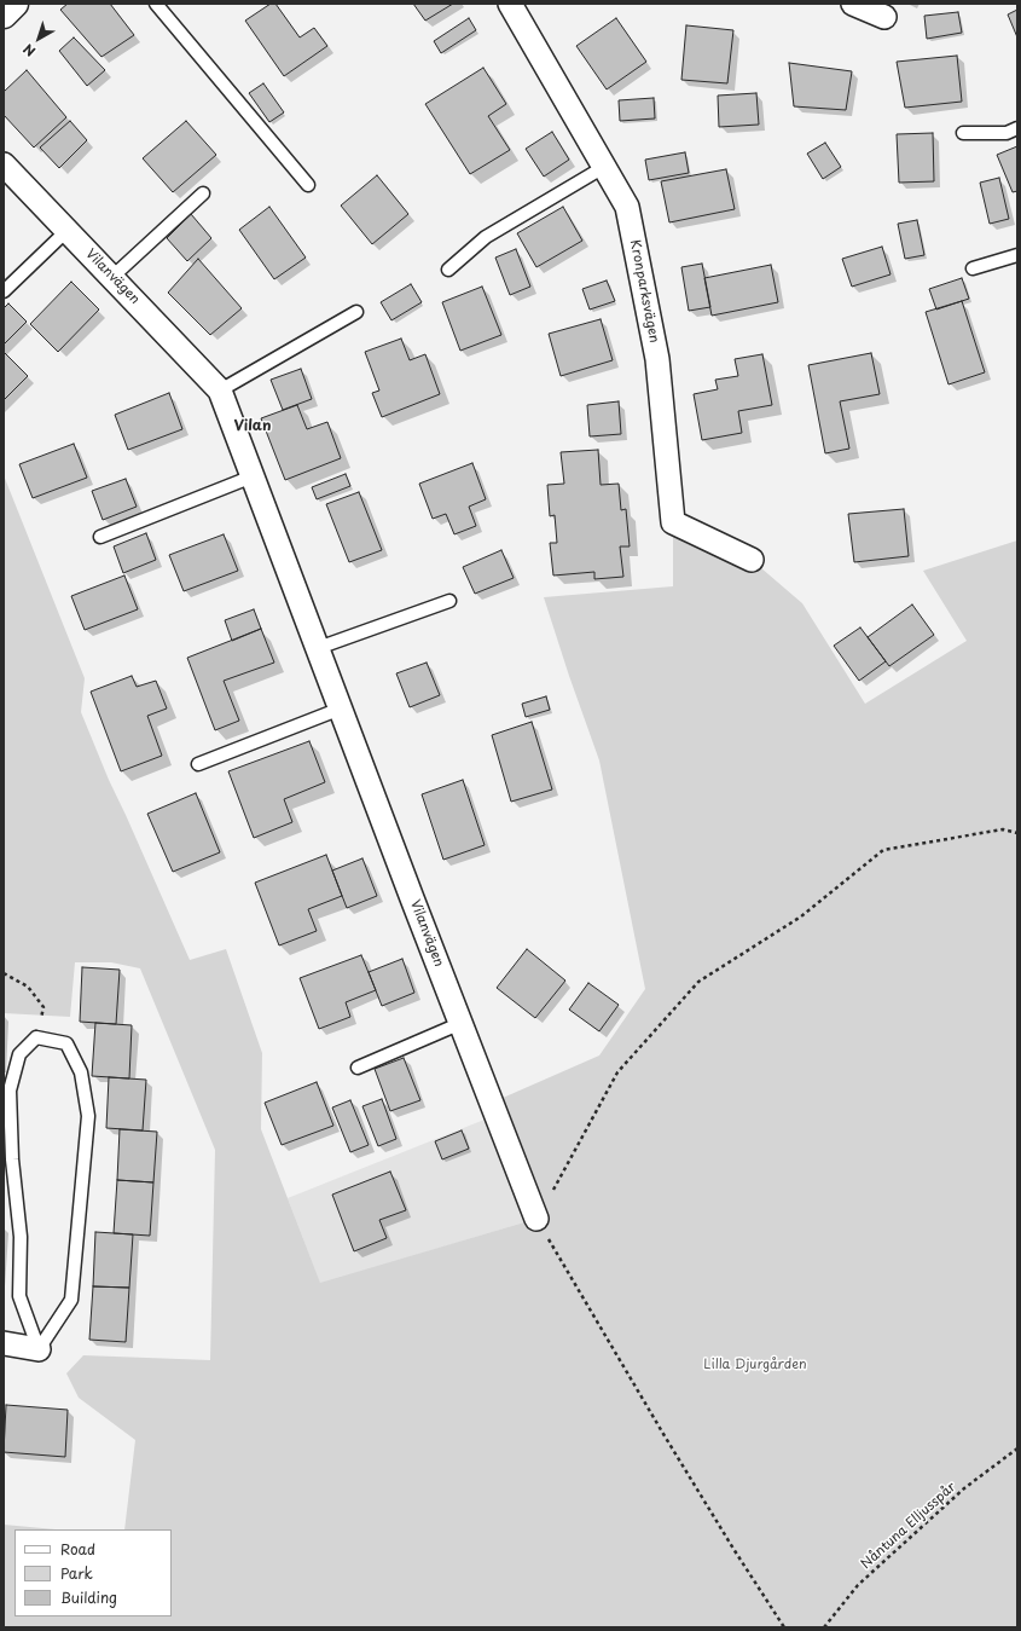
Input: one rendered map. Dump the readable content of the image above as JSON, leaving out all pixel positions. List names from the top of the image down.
{
  "streets": {
    "street": ["Vilanvägen", "Kronparksvägen"],
    "path": ["Nåntuna Elljusspår"]
  },
  "districts": ["Vilan"],
  "parks": ["Lilla Djurgården"],
  "legend": ["Road", "Park", "Building"],
  "north": "bottom left"
}
